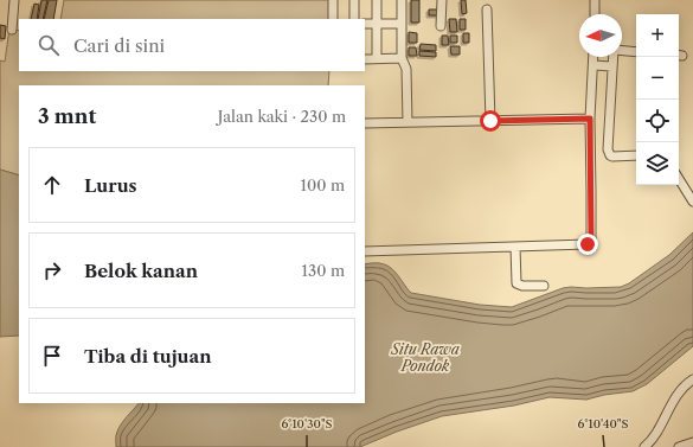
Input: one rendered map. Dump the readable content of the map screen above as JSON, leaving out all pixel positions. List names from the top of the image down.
{
  "water": ["Situ Rawa Pondok"],
  "north": "left",
  "page": {
    "map_buttons": ["+", "−"],
    "search": "Cari di sini",
    "heading": ["3 mnt", "Jalan kaki · 230 m"],
    "list": [
      ["Lurus", "100 m"],
      ["Belok kanan", "130 m"],
      "Tiba di tujuan"
    ]
  },
  "coordinates": ["6°10'30\"S", "6°10'40\"S"]
}
